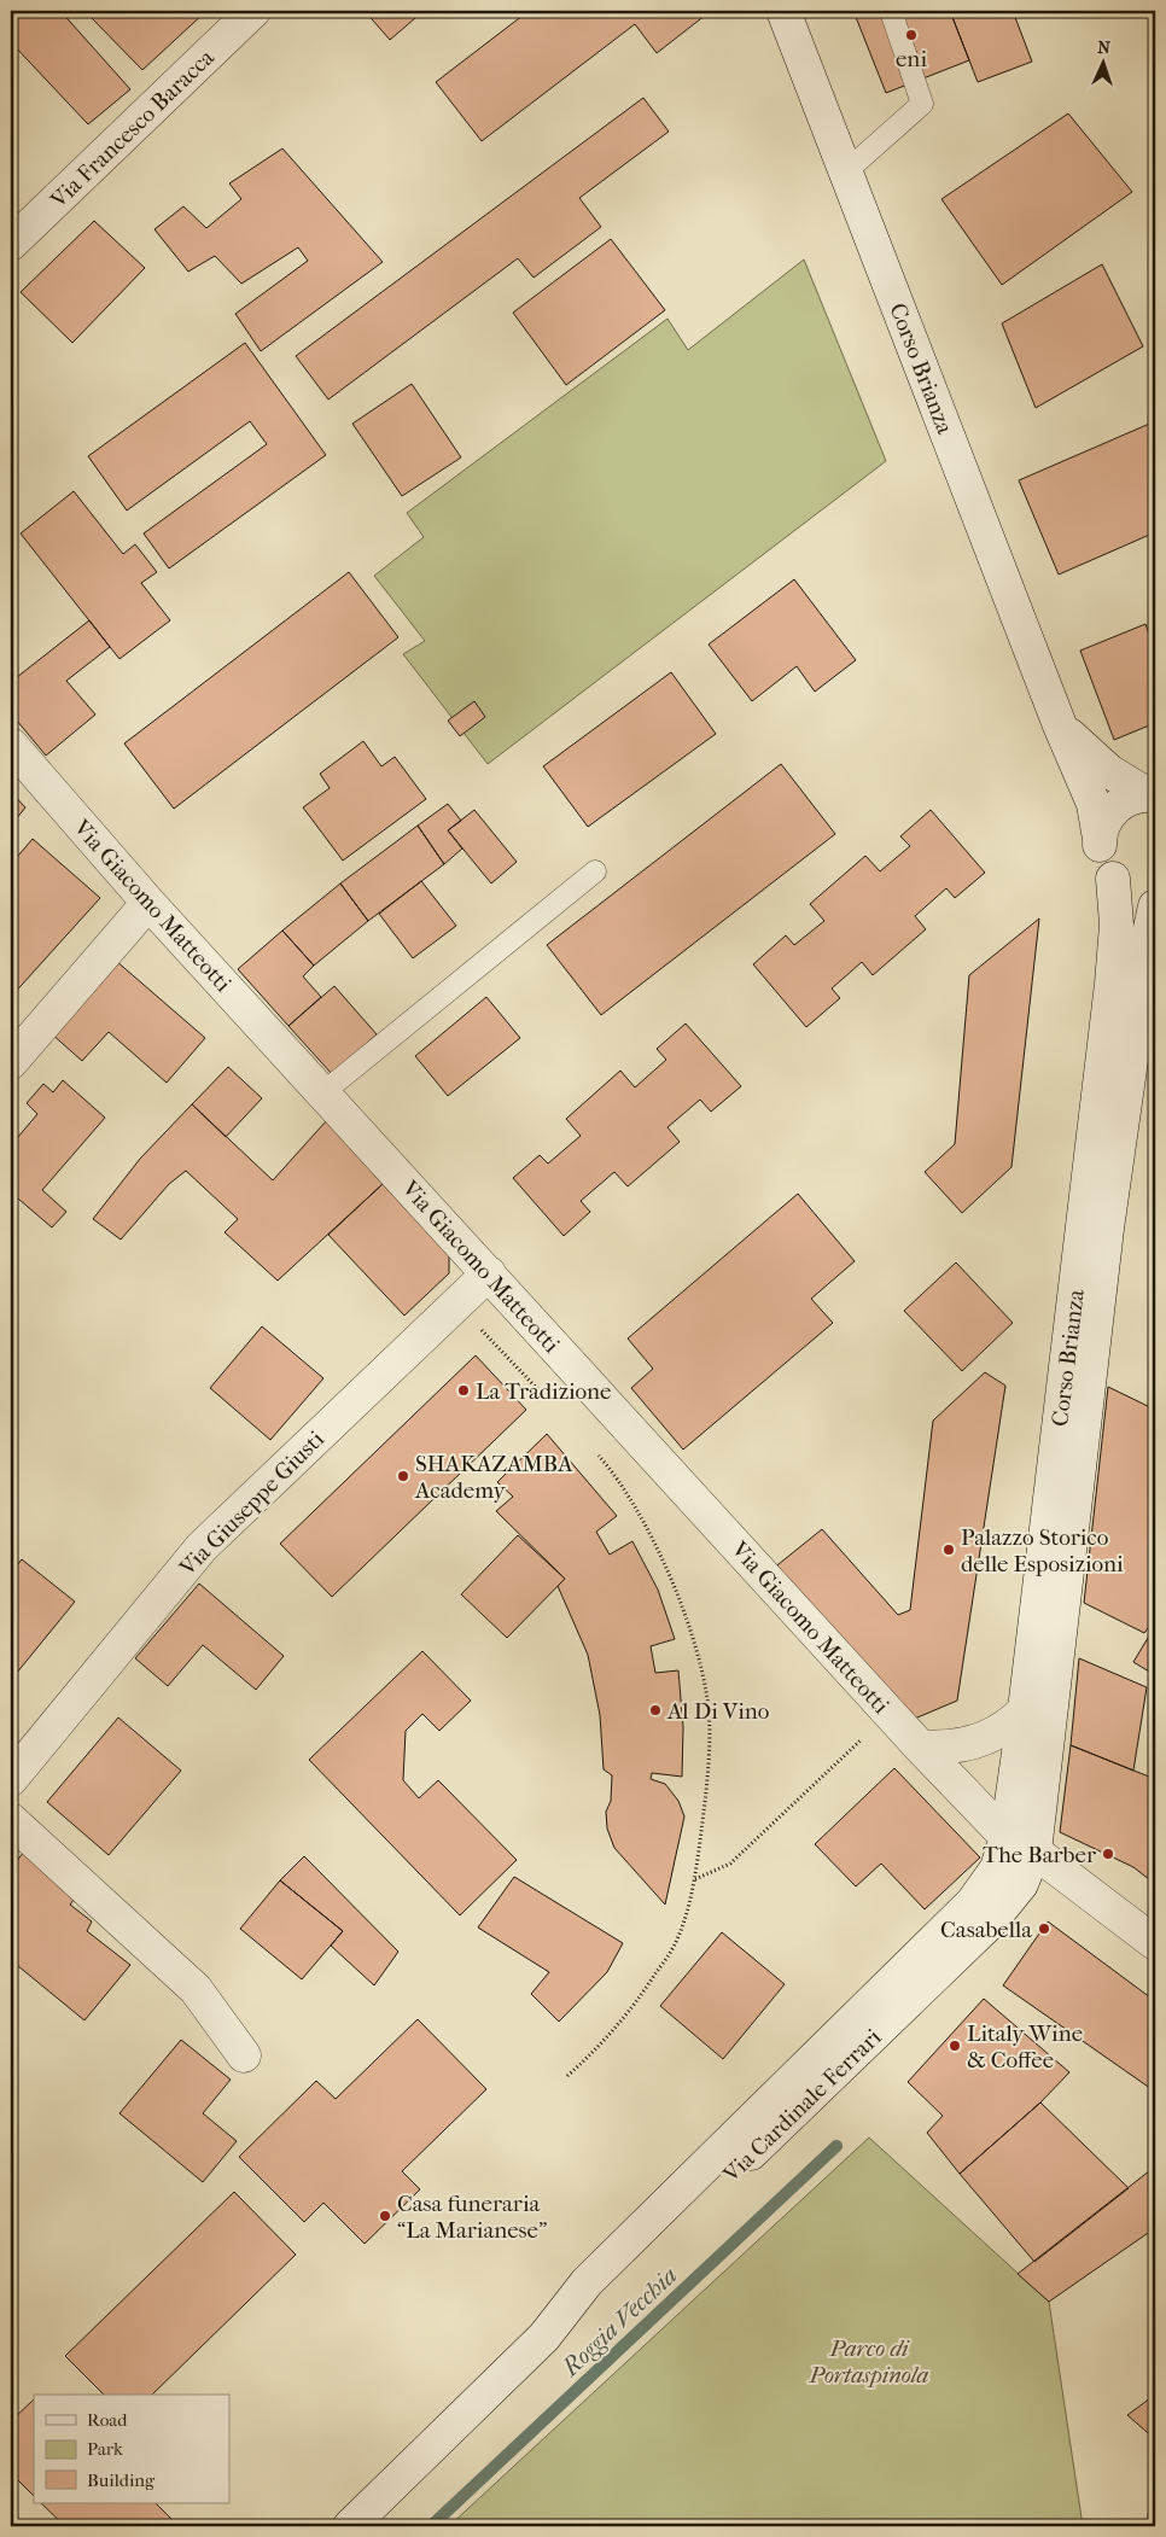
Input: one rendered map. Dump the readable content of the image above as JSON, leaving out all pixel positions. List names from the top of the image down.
{
  "streets": {
    "main road": [
      "Via Francesco Baracca",
      "Corso Brianza",
      "Via Giacomo Matteotti",
      "Via Giuseppe Giusti",
      "Via Cardinale Ferrari"
    ]
  },
  "crossings": [
    ["Corso Brianza", "Via Giacomo Matteotti"],
    ["Corso Brianza", "Via Cardinale Ferrari"],
    ["Via Giacomo Matteotti", "Via Giuseppe Giusti"],
    ["Via Giacomo Matteotti", "Via Cardinale Ferrari"]
  ],
  "water": ["Roggia Vecchia"],
  "parks": ["Parco di Portaspinola"],
  "places": [
    "eni",
    "La Tradizione",
    "SHAKAZAMBA Academy",
    "Palazzo Storico delle Esposizioni",
    "Al Di Vino",
    "The Barber",
    "Casabella",
    "Litaly Wine & Coffee",
    "Casa funeraria “La Marianese”"
  ],
  "legend": ["Road", "Park", "Building"],
  "north": "top"
}
